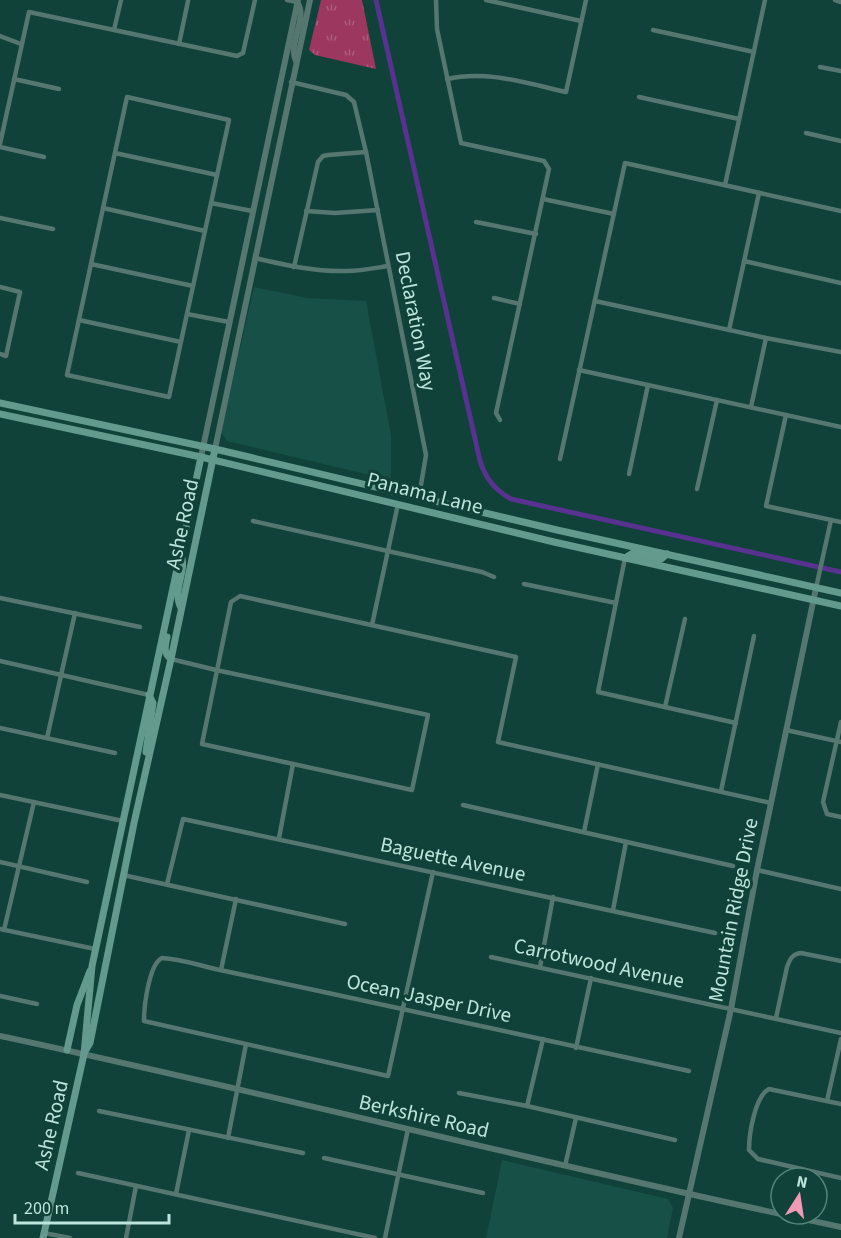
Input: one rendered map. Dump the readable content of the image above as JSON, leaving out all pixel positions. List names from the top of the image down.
{
  "streets": {
    "main road": ["Panama Lane", "Ashe Road"],
    "street": [
      "Declaration Way",
      "Baguette Avenue",
      "Mountain Ridge Drive",
      "Carrotwood Avenue",
      "Ocean Jasper Drive",
      "Berkshire Road"
    ]
  },
  "crossings": [
    ["Declaration Way", "Panama Lane"],
    ["Declaration Way", "Ashe Road"],
    ["Panama Lane", "Ashe Road"],
    ["Panama Lane", "Mountain Ridge Drive"],
    ["Ashe Road", "Berkshire Road"],
    ["Mountain Ridge Drive", "Carrotwood Avenue"],
    ["Mountain Ridge Drive", "Berkshire Road"]
  ],
  "scale_bar": "200 m",
  "north": "top"
}
